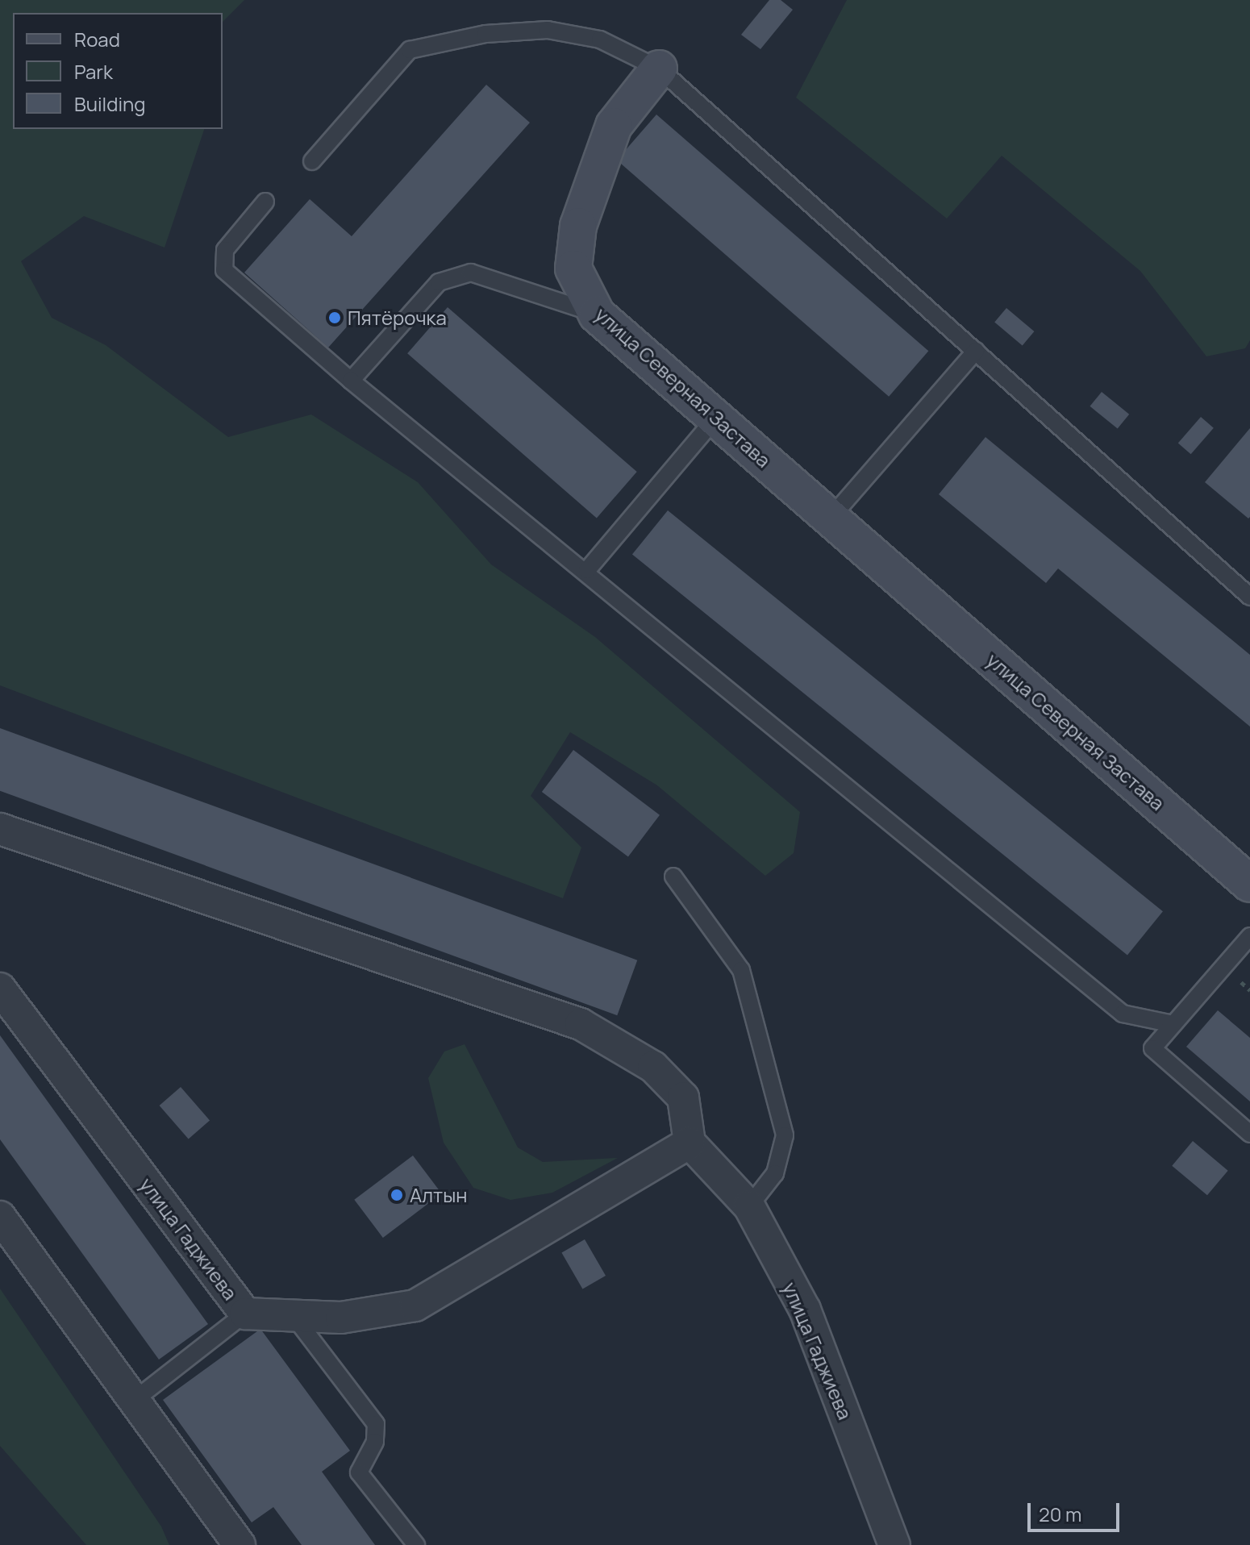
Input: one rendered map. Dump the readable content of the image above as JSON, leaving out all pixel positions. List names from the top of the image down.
{
  "streets": {
    "street": ["улица Северная Застава", "улица Гаджиева"]
  },
  "places": ["Пятёрочка", "Алтын"],
  "legend": ["Road", "Park", "Building"],
  "scale_bar": "20 m"
}
